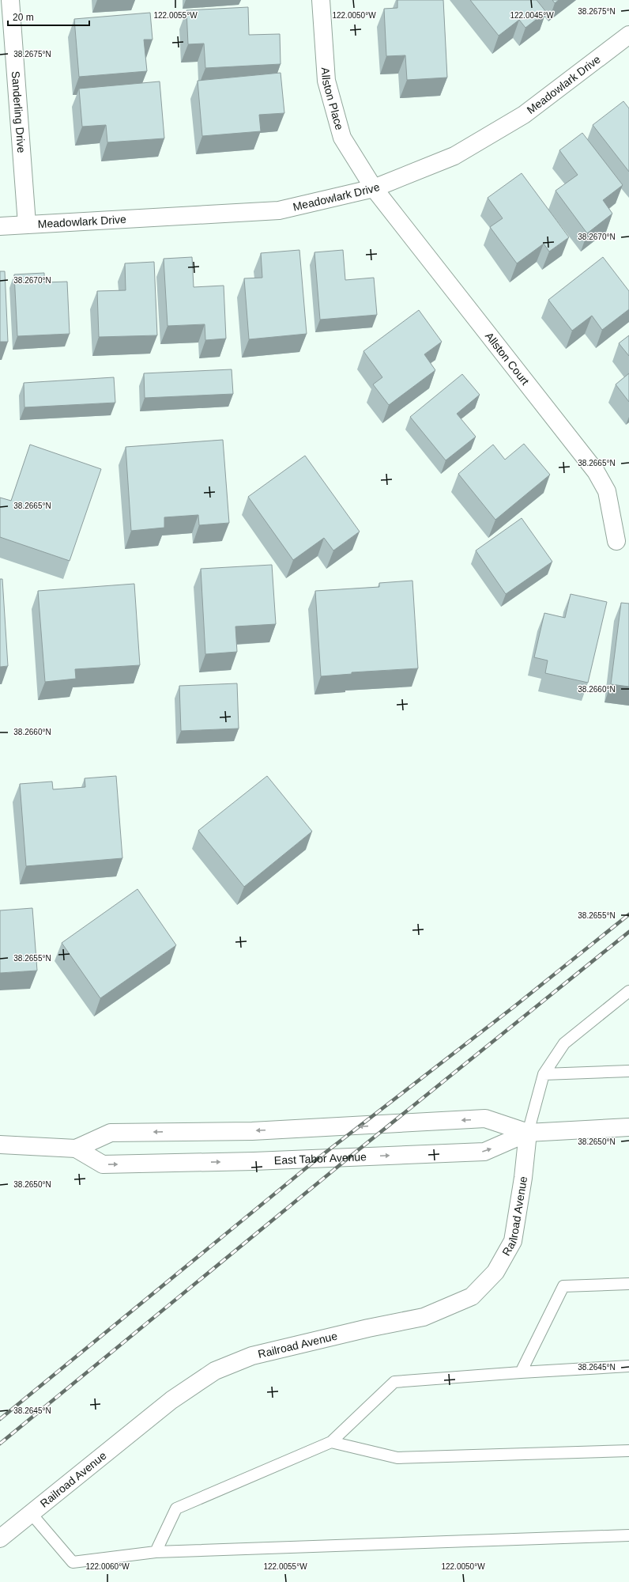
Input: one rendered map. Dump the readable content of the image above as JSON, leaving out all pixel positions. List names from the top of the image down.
{
  "streets": {
    "main road": [
      "Meadowlark Drive",
      "Allston Place",
      "Sanderling Drive",
      "Allston Court",
      "East Tabor Avenue",
      "Railroad Avenue"
    ]
  },
  "crossings": [
    ["Meadowlark Drive", "Allston Place"],
    ["Meadowlark Drive", "Sanderling Drive"],
    ["Meadowlark Drive", "Allston Court"],
    ["Allston Place", "Allston Court"],
    ["East Tabor Avenue", "Railroad Avenue"]
  ],
  "scale_bar": "20 m",
  "coordinates": [
    "38.2675°N",
    "122.0055°W",
    "122.0050°W",
    "122.0045°W",
    "38.2670°N",
    "38.2665°N",
    "38.2660°N",
    "38.2655°N",
    "38.2650°N",
    "38.2645°N",
    "122.0060°W"
  ]
}
